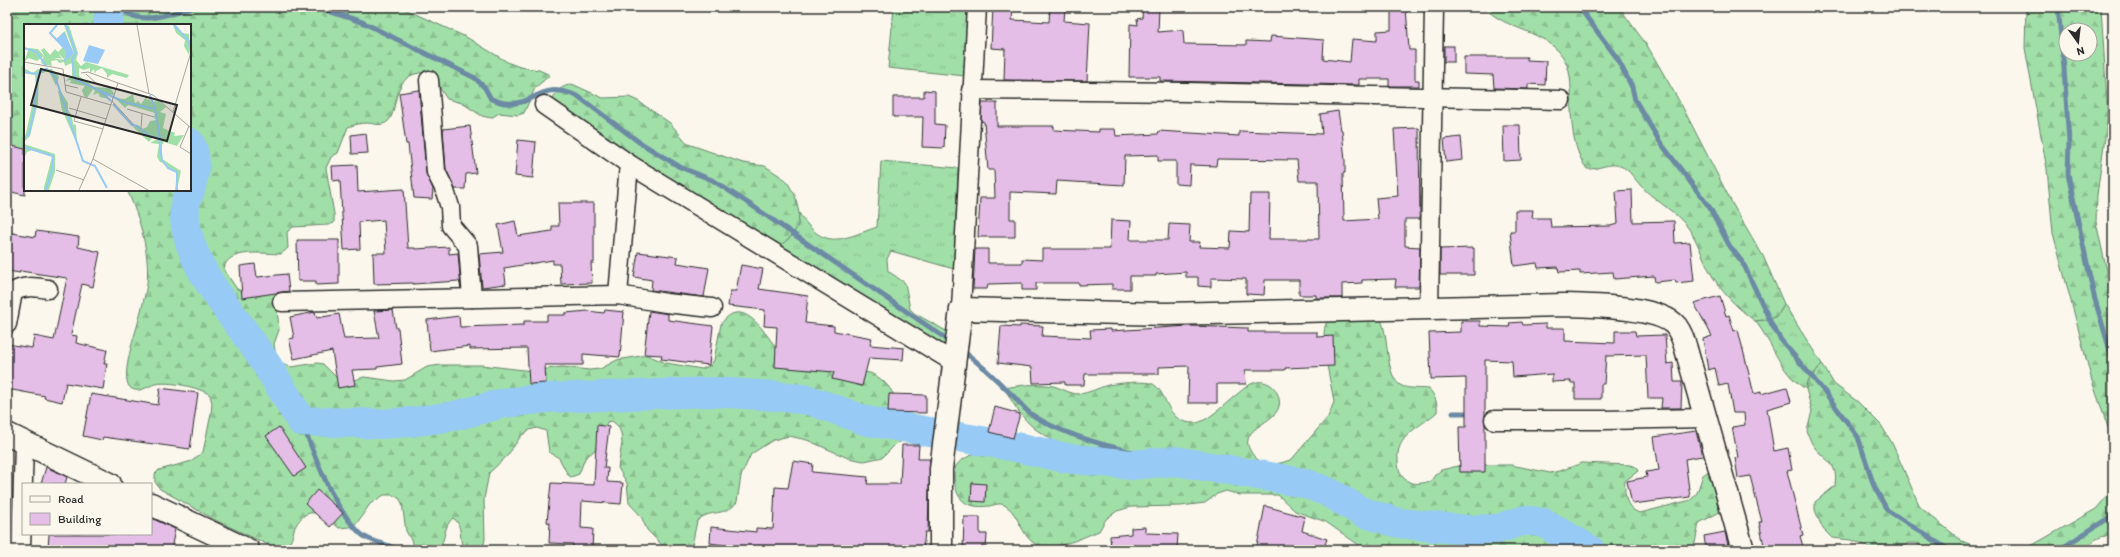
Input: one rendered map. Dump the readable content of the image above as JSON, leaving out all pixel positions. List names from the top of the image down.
{
  "legend": ["Road", "Building"],
  "north": "bottom"
}
